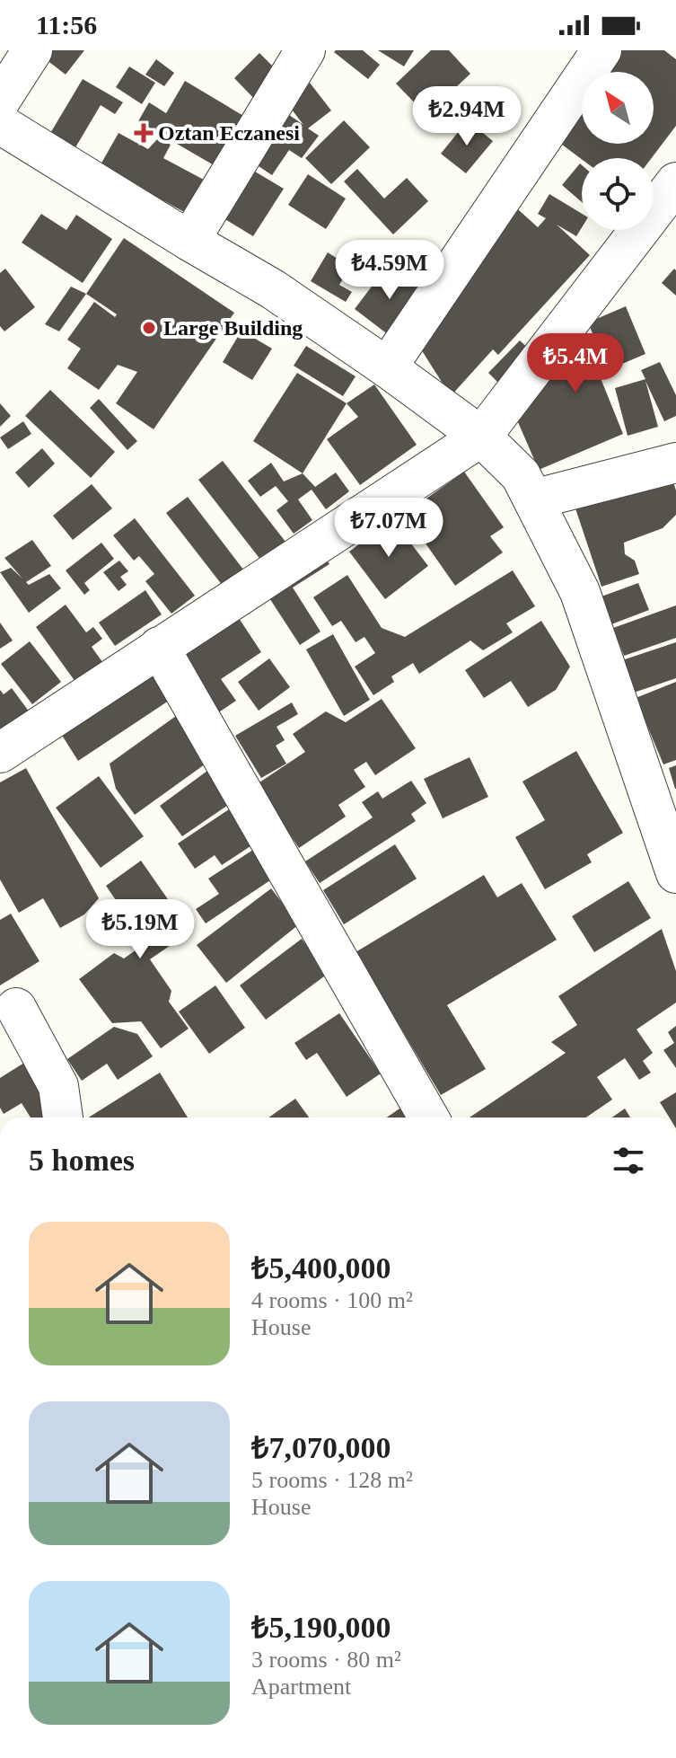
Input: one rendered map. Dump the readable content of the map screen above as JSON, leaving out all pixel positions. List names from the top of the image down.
{
  "places": {
    "health": ["Oztan Eczanesi"],
    "other": ["Large Building"]
  },
  "north": "top left",
  "page": {
    "status": "11:56",
    "price": [
      "₺2.94M",
      "₺4.59M",
      "₺5.4M",
      "₺7.07M",
      "₺5.19M"
    ],
    "heading": "5 homes",
    "list": [
      {
        "name": "₺5,400,000",
        "note": "4 rooms · 100 m² · House"
      },
      {
        "name": "₺7,070,000",
        "note": "5 rooms · 128 m² · House"
      },
      {
        "name": "₺5,190,000",
        "note": "3 rooms · 80 m² · Apartment"
      }
    ]
  }
}
